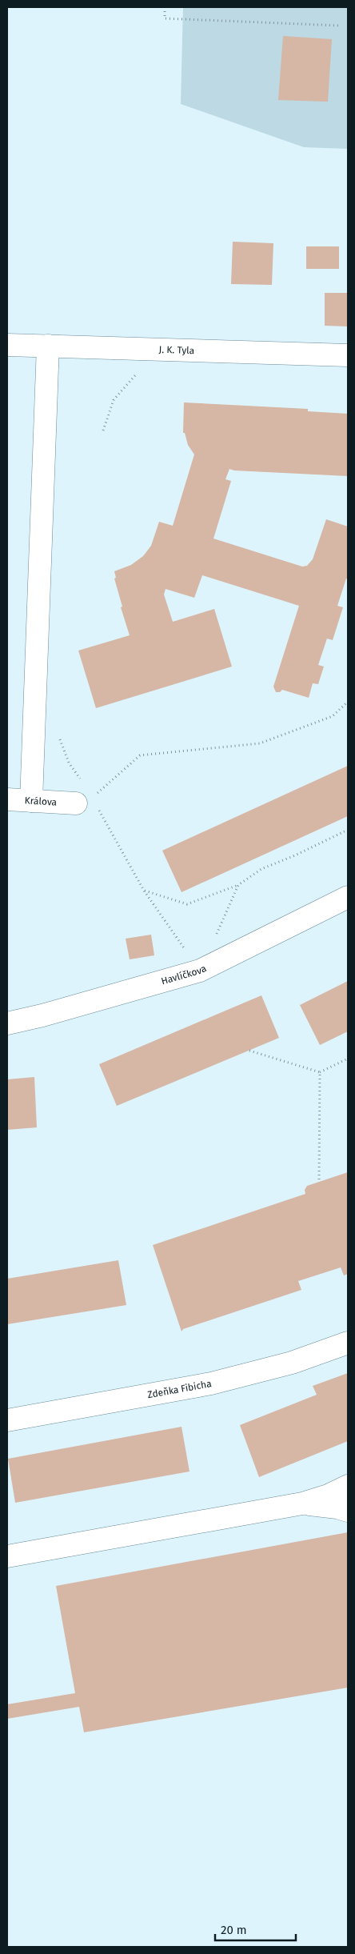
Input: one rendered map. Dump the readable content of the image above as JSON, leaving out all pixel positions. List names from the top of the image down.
{
  "streets": {
    "street": [
      "J. K. Tyla",
      "Králova",
      "Havlíčkova",
      "Zdeňka Fibicha"
    ]
  },
  "scale_bar": "20 m"
}
